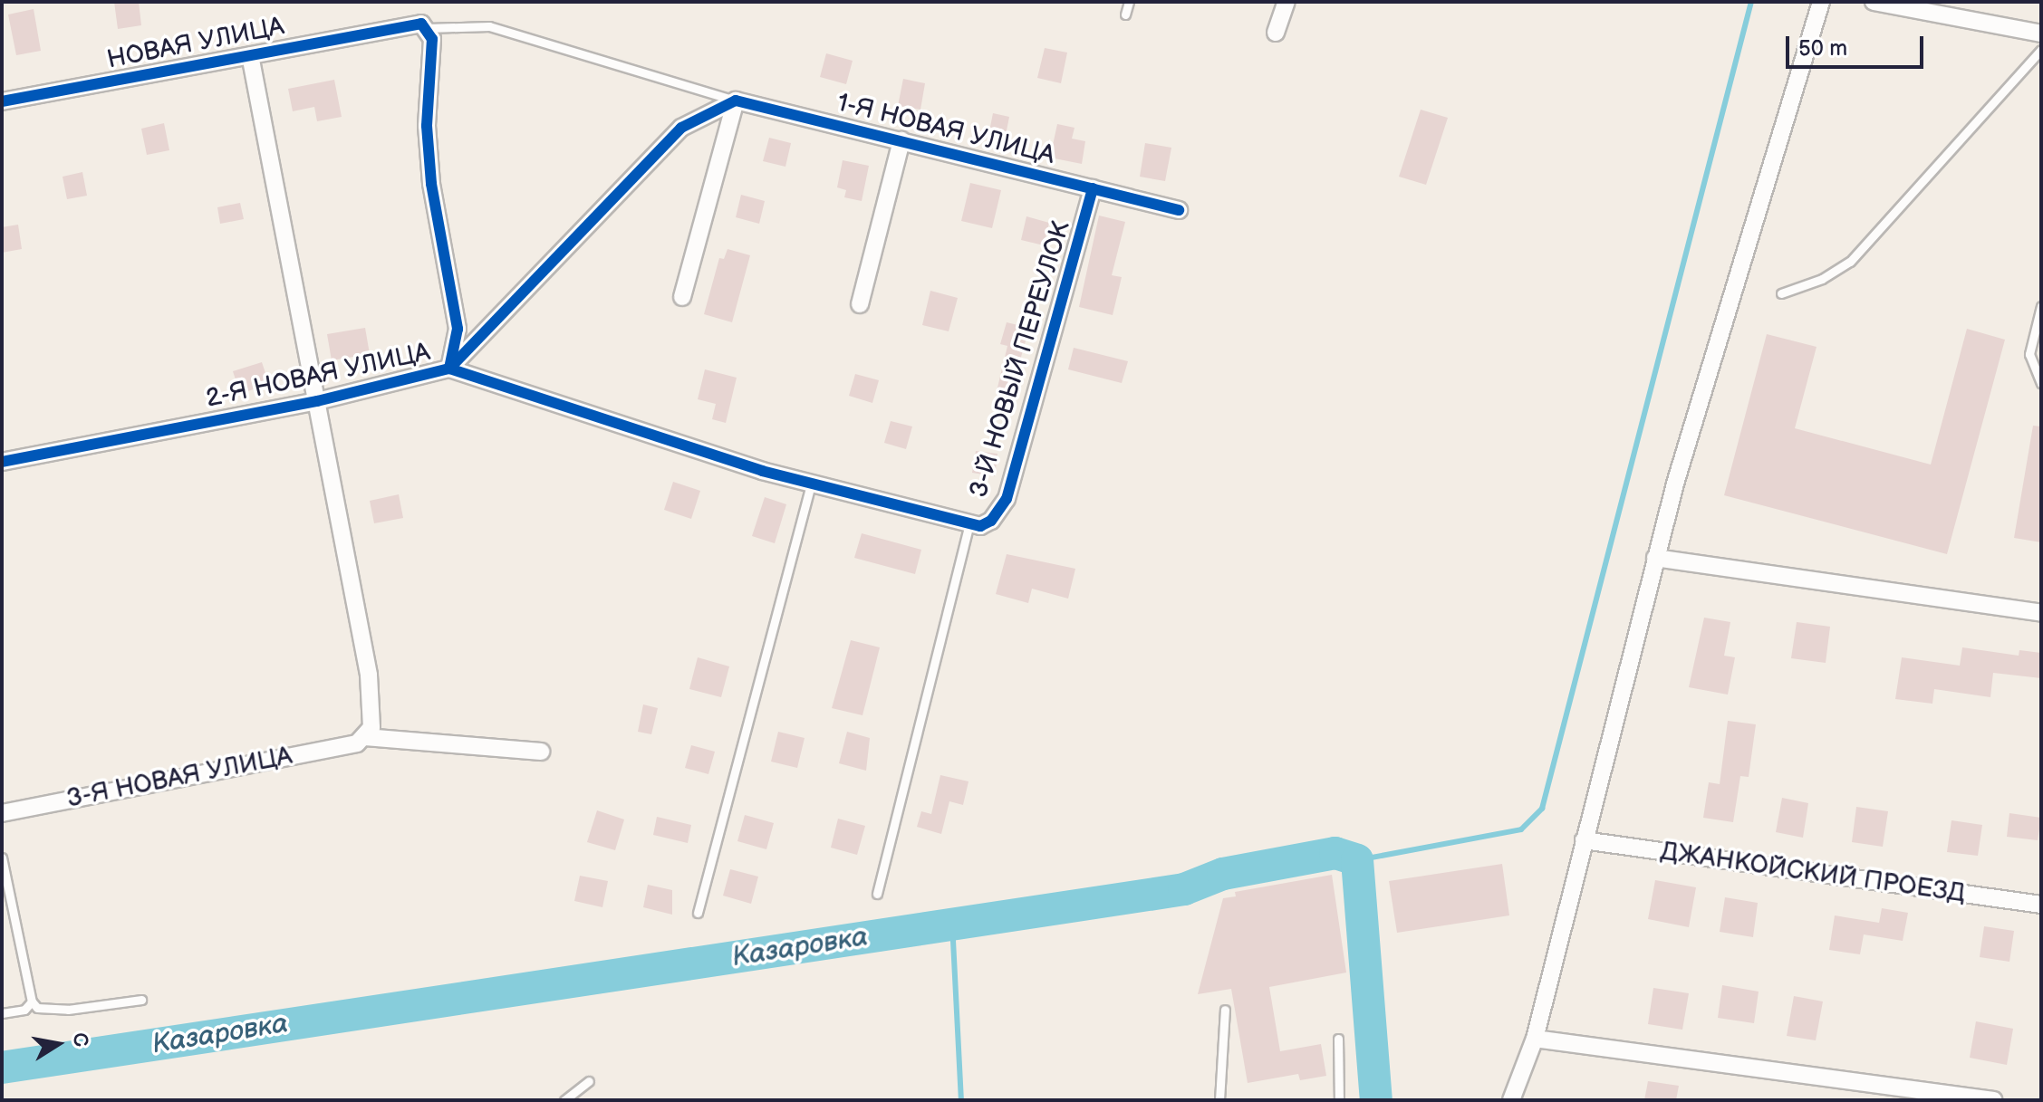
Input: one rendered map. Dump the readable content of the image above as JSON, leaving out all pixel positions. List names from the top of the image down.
{
  "streets": {
    "street": [
      "НОВАЯ УЛИЦА",
      "1-Я НОВАЯ УЛИЦА",
      "3-Й НОВЫЙ ПЕРЕУЛОК",
      "2-Я НОВАЯ УЛИЦА",
      "3-Я НОВАЯ УЛИЦА",
      "ДЖАНКОЙСКИЙ ПРОЕЗД"
    ]
  },
  "crossings": [
    ["1-Я НОВАЯ УЛИЦА", "3-Й НОВЫЙ ПЕРЕУЛОК"],
    ["3-Й НОВЫЙ ПЕРЕУЛОК", "2-Я НОВАЯ УЛИЦА"]
  ],
  "water": ["Казаровка"],
  "scale_bar": "50 m",
  "north": "right"
}
